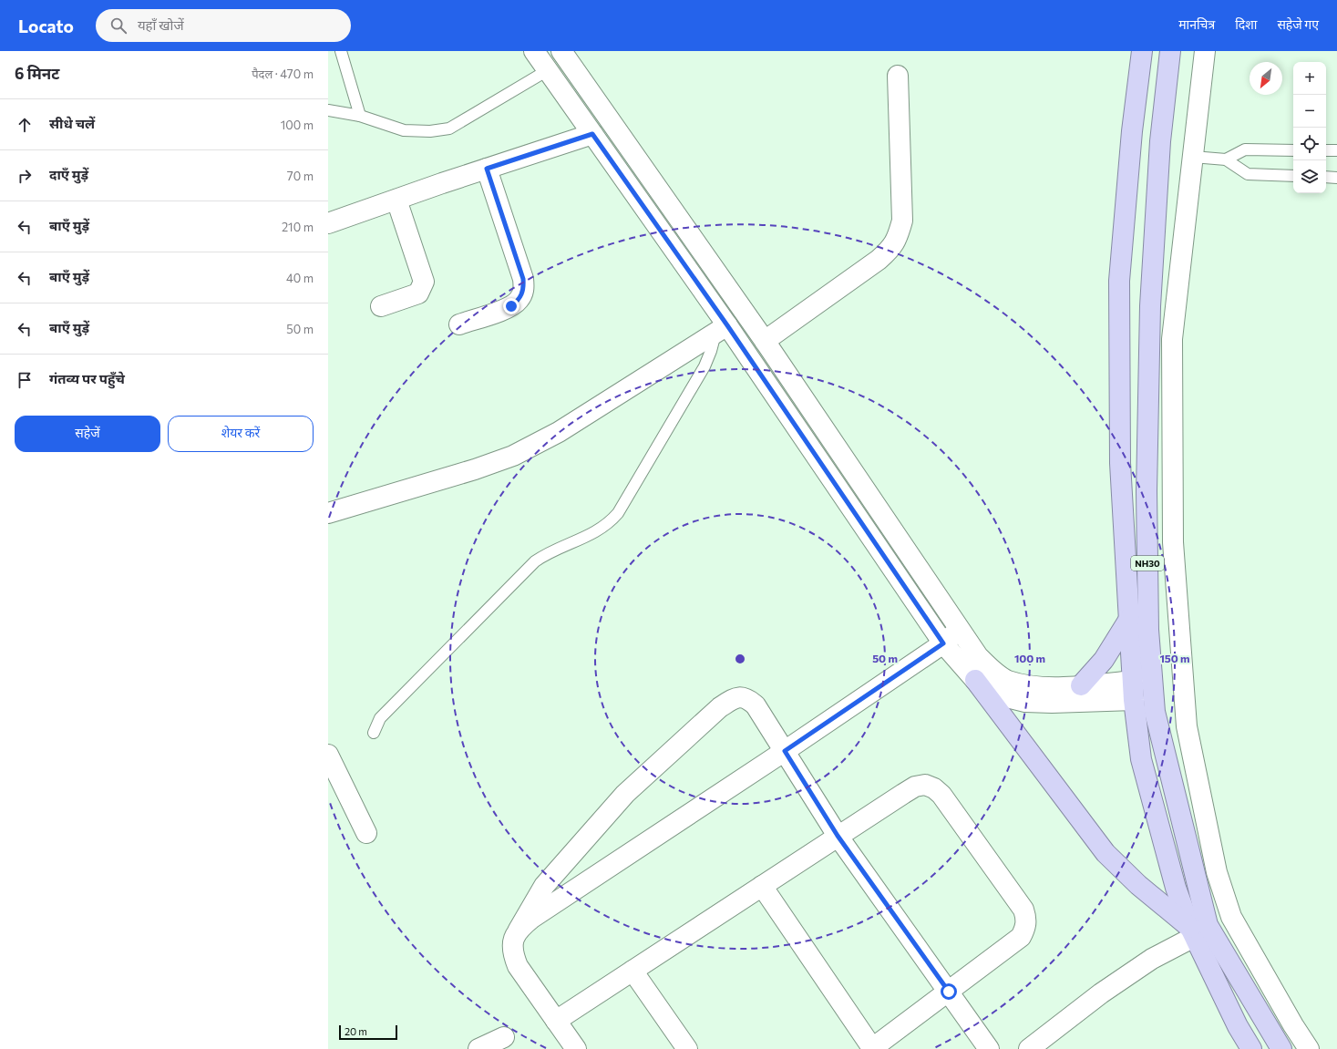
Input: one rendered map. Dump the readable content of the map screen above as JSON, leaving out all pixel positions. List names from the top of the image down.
{
  "streets": {
    "highway": ["NH30"]
  },
  "scale_bar": "20 m",
  "north": "bottom left",
  "page": {
    "header": "Locato",
    "search": "यहाँ खोजें",
    "nav": ["मानचित्र", "दिशा", "सहेजे गए"],
    "heading": ["6 मिनट", "पैदल · 470 m"],
    "map_buttons": ["+", "−"],
    "list": [
      ["सीधे चलें", "100 m"],
      ["दाएँ मुड़ें", "70 m"],
      ["बाएँ मुड़ें", "210 m"],
      ["बाएँ मुड़ें", "40 m"],
      ["बाएँ मुड़ें", "50 m"],
      "गंतव्य पर पहुँचे"
    ],
    "buttons": ["सहेजें", "शेयर करें"],
    "scale": "20 m"
  },
  "rings": ["50 m", "100 m", "150 m"]
}
